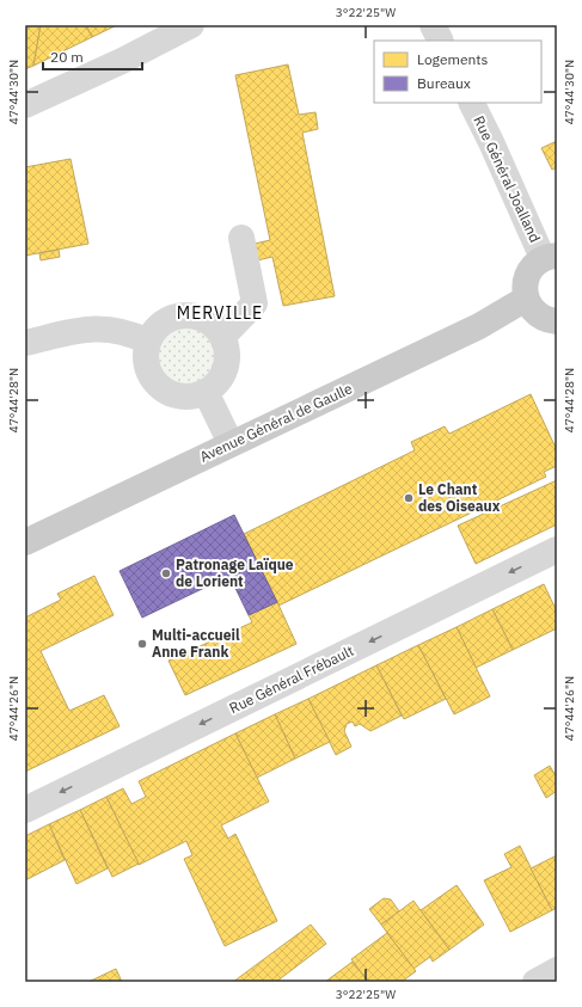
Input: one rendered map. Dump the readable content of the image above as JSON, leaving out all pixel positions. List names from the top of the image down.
{
  "streets": {
    "main road": ["Avenue Général de Gaulle"],
    "street": ["Rue Général Joalland", "Rue Général Frébault"]
  },
  "one_way": ["Rue Général Frébault"],
  "districts": ["MERVILLE"],
  "places": ["Le Chant des Oiseaux", "Patronage Laïque de Lorient", "Multi-accueil Anne Frank"],
  "legend": ["Logements", "Bureaux"],
  "scale_bar": "20 m",
  "coordinates": [
    "3°22'25\"W",
    "47°44'30\"N",
    "47°44'28\"N",
    "47°44'26\"N"
  ]
}
